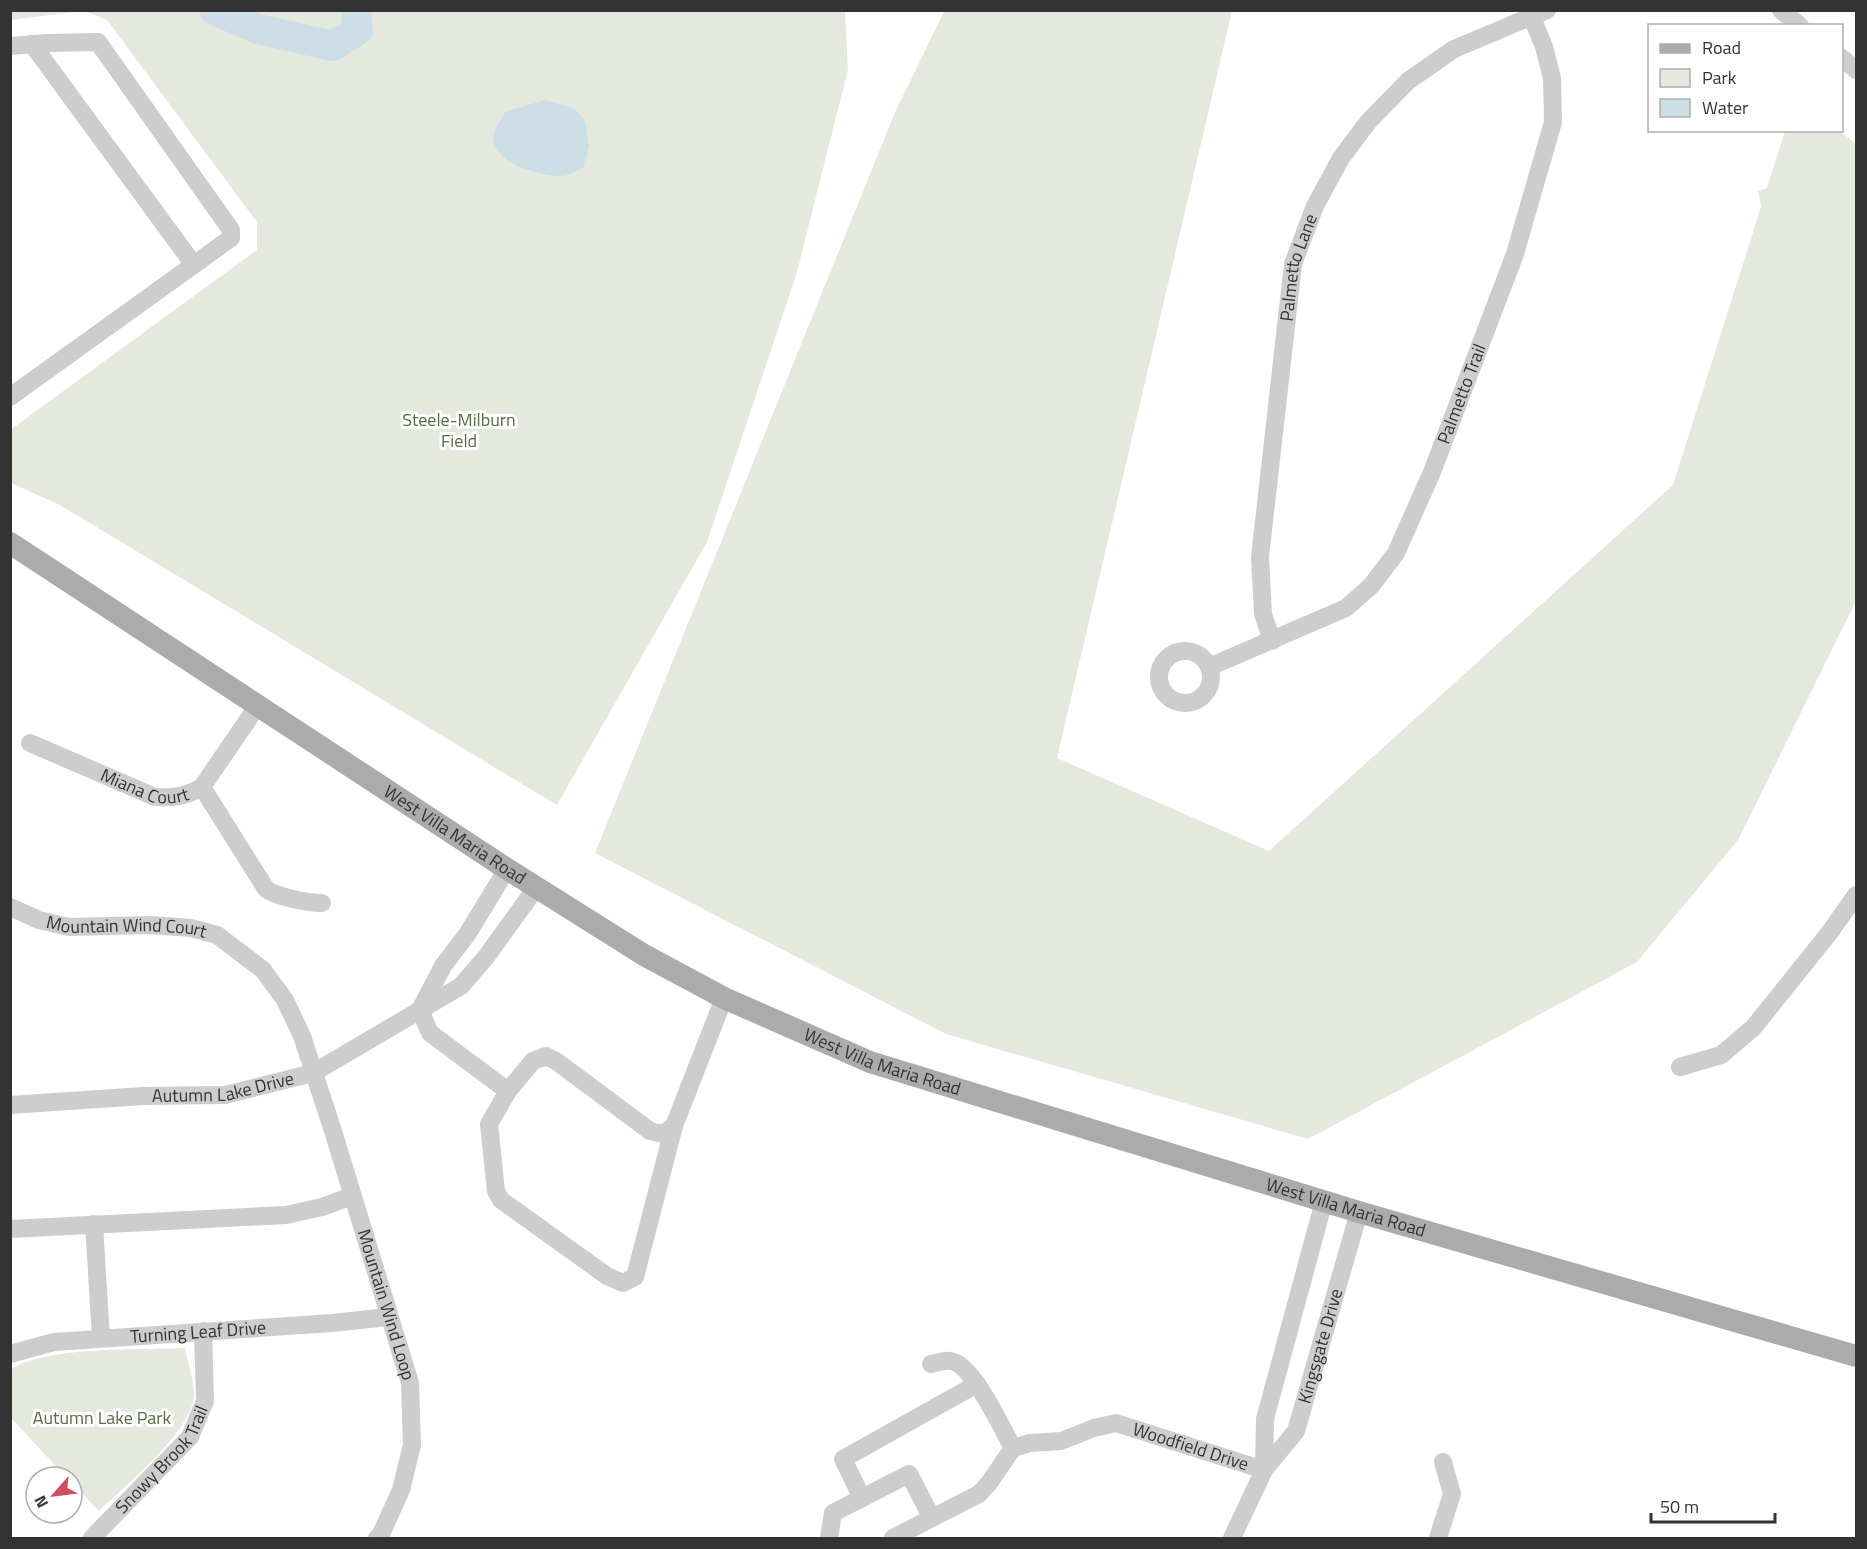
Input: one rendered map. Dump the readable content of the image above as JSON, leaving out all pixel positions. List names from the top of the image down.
{
  "streets": {
    "main road": ["West Villa Maria Road"],
    "street": [
      "Palmetto Lane",
      "Palmetto Trail",
      "Miana Court",
      "Mountain Wind Court",
      "Autumn Lake Drive",
      "Mountain Wind Loop",
      "Turning Leaf Drive",
      "Kingsgate Drive",
      "Woodfield Drive",
      "Snowy Brook Trail"
    ]
  },
  "crossings": [
    ["Palmetto Lane", "Palmetto Trail"],
    ["Miana Court", "West Villa Maria Road"],
    ["West Villa Maria Road", "Autumn Lake Drive"],
    ["West Villa Maria Road", "Kingsgate Drive"],
    ["Mountain Wind Court", "Autumn Lake Drive"],
    ["Mountain Wind Court", "Mountain Wind Loop"],
    ["Autumn Lake Drive", "Mountain Wind Loop"],
    ["Mountain Wind Loop", "Turning Leaf Drive"],
    ["Turning Leaf Drive", "Snowy Brook Trail"],
    ["Kingsgate Drive", "Woodfield Drive"]
  ],
  "parks": ["Steele-Milburn Field", "Autumn Lake Park"],
  "legend": ["Road", "Park", "Water"],
  "scale_bar": "50 m",
  "north": "bottom left"
}
